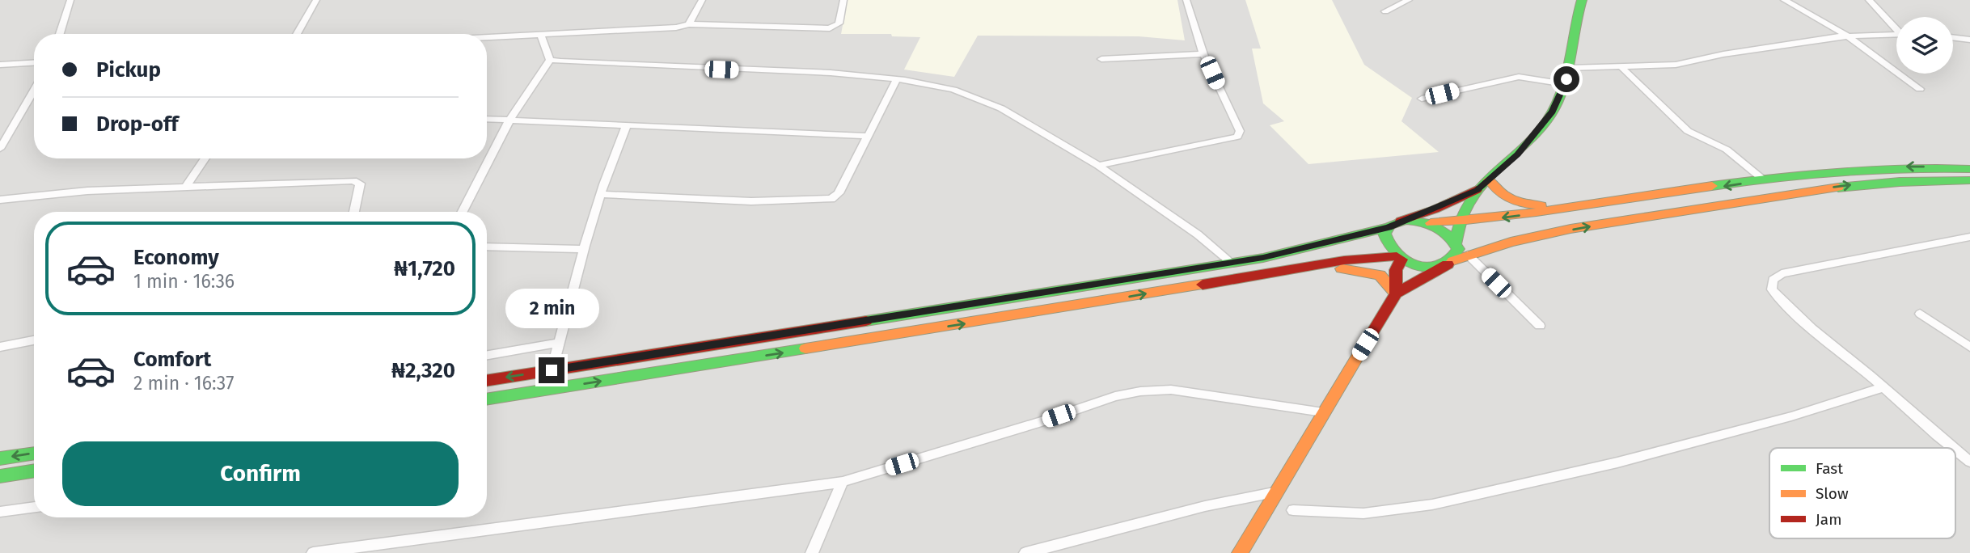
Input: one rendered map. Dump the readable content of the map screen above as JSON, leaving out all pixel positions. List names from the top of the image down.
{
  "legend": ["Fast", "Slow", "Jam"],
  "page": {
    "banner": ["Pickup", "Drop-off"],
    "list": [
      {
        "name": "Economy",
        "note": "1 min · 16:36",
        "value": "₦1,720"
      },
      {
        "name": "Comfort",
        "note": "2 min · 16:37",
        "value": "₦2,320"
      }
    ],
    "bubble": "2 min",
    "buttons": "Confirm"
  }
}
